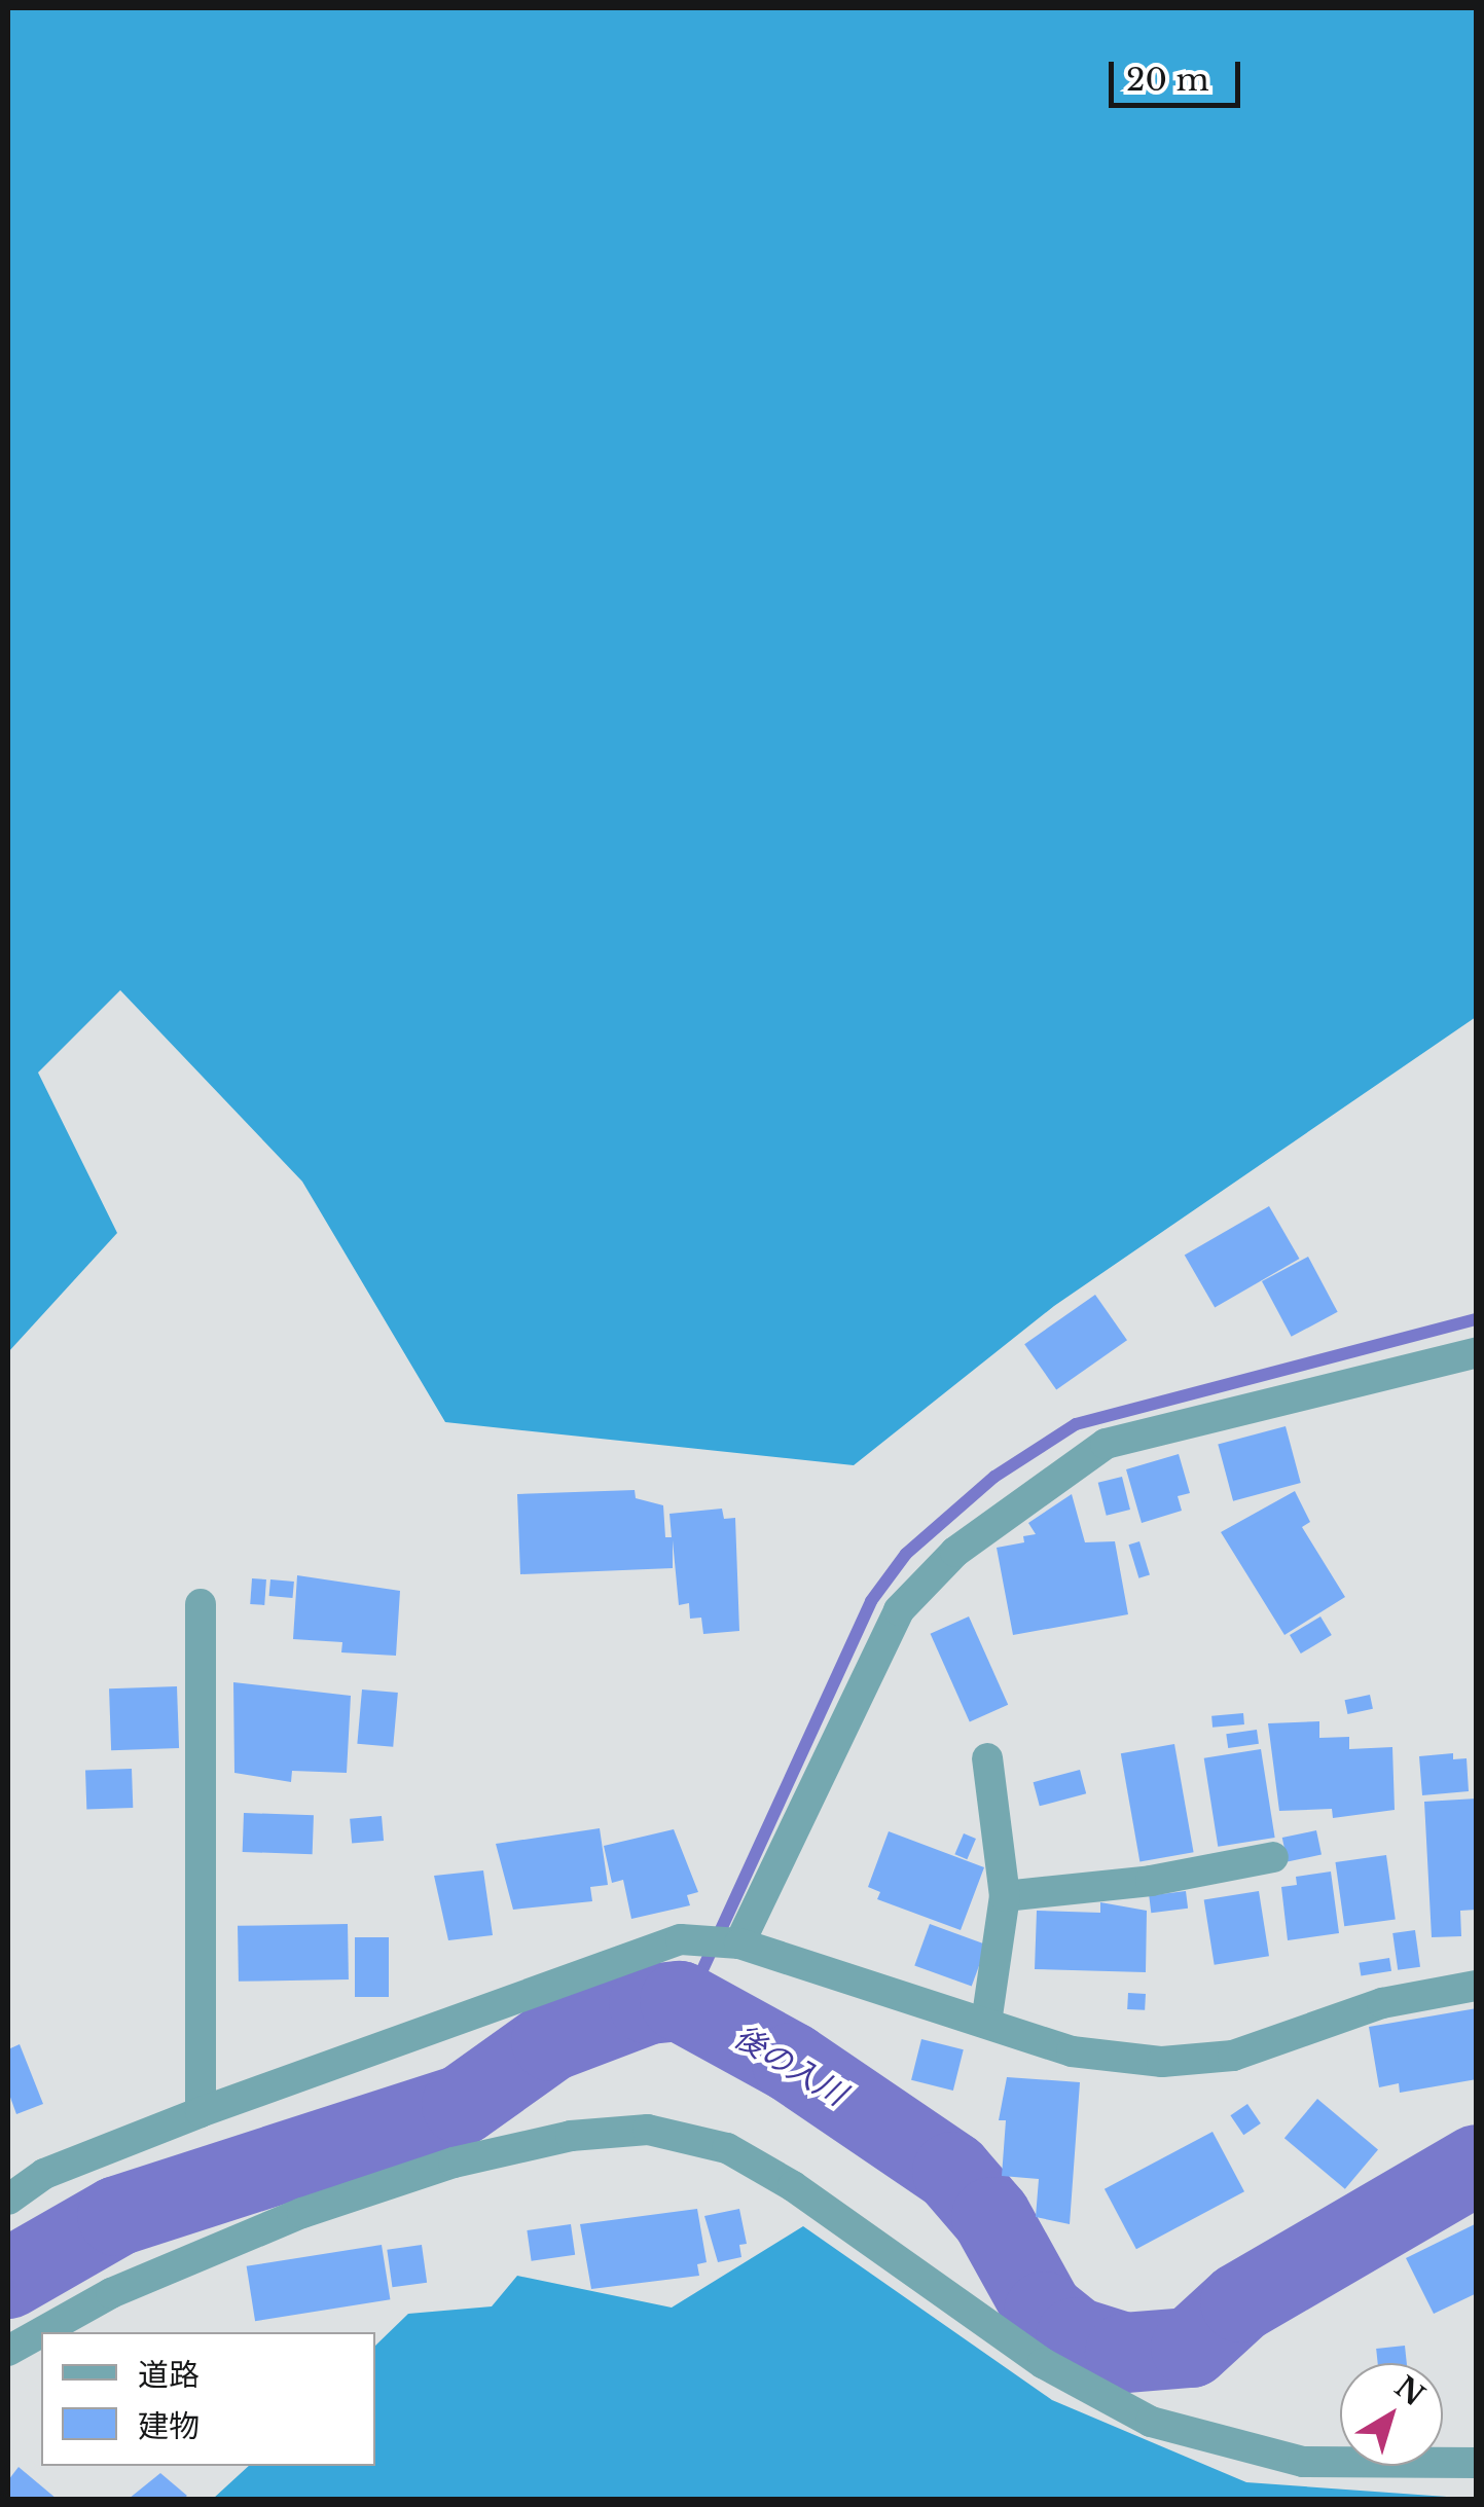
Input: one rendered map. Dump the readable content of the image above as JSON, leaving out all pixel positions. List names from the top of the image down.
{
  "water": ["後の入川"],
  "legend": ["道路", "建物"],
  "scale_bar": "20 m",
  "north": "top right"
}
